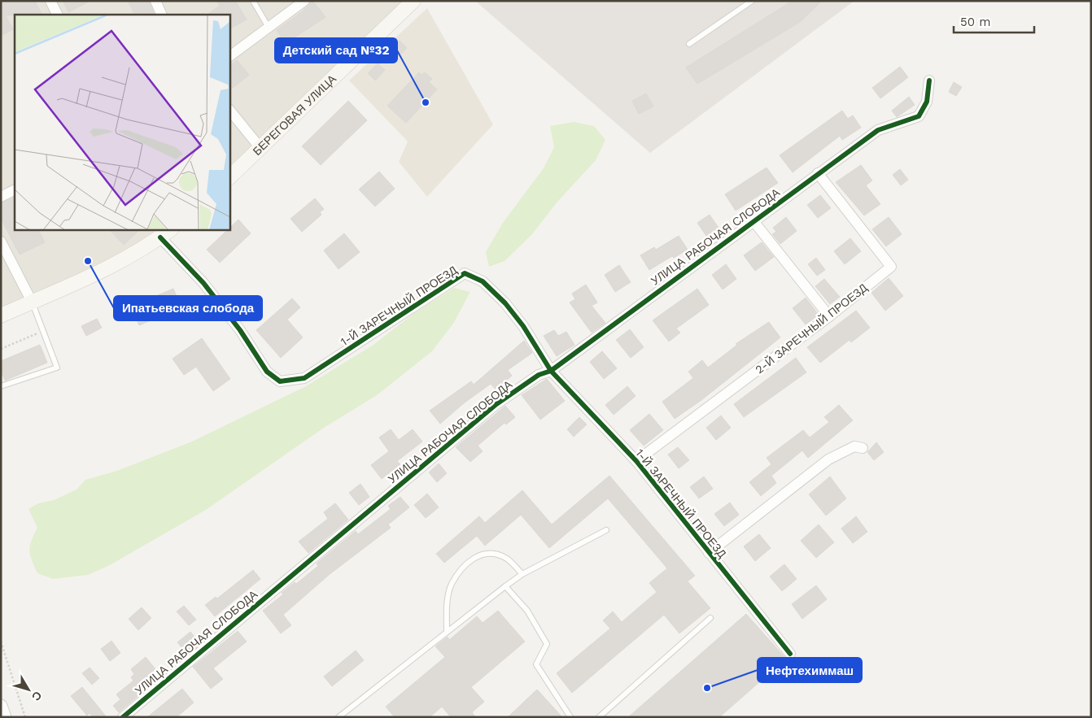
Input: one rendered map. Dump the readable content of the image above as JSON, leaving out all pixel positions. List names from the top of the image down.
{
  "streets": {
    "main road": ["БЕРЕГОВАЯ УЛИЦА"],
    "street": ["УЛИЦА РАБОЧАЯ СЛОБОДА", "1-Й ЗАРЕЧНЫЙ ПРОЕЗД", "2-Й ЗАРЕЧНЫЙ ПРОЕЗД"]
  },
  "crossings": [
    ["УЛИЦА РАБОЧАЯ СЛОБОДА", "1-Й ЗАРЕЧНЫЙ ПРОЕЗД"],
    ["УЛИЦА РАБОЧАЯ СЛОБОДА", "2-Й ЗАРЕЧНЫЙ ПРОЕЗД"],
    ["1-Й ЗАРЕЧНЫЙ ПРОЕЗД", "2-Й ЗАРЕЧНЫЙ ПРОЕЗД"]
  ],
  "places": ["Детский сад №32", "Ипатьевская слобода", "Нефтехиммаш"],
  "scale_bar": "50 m",
  "north": "bottom right"
}
